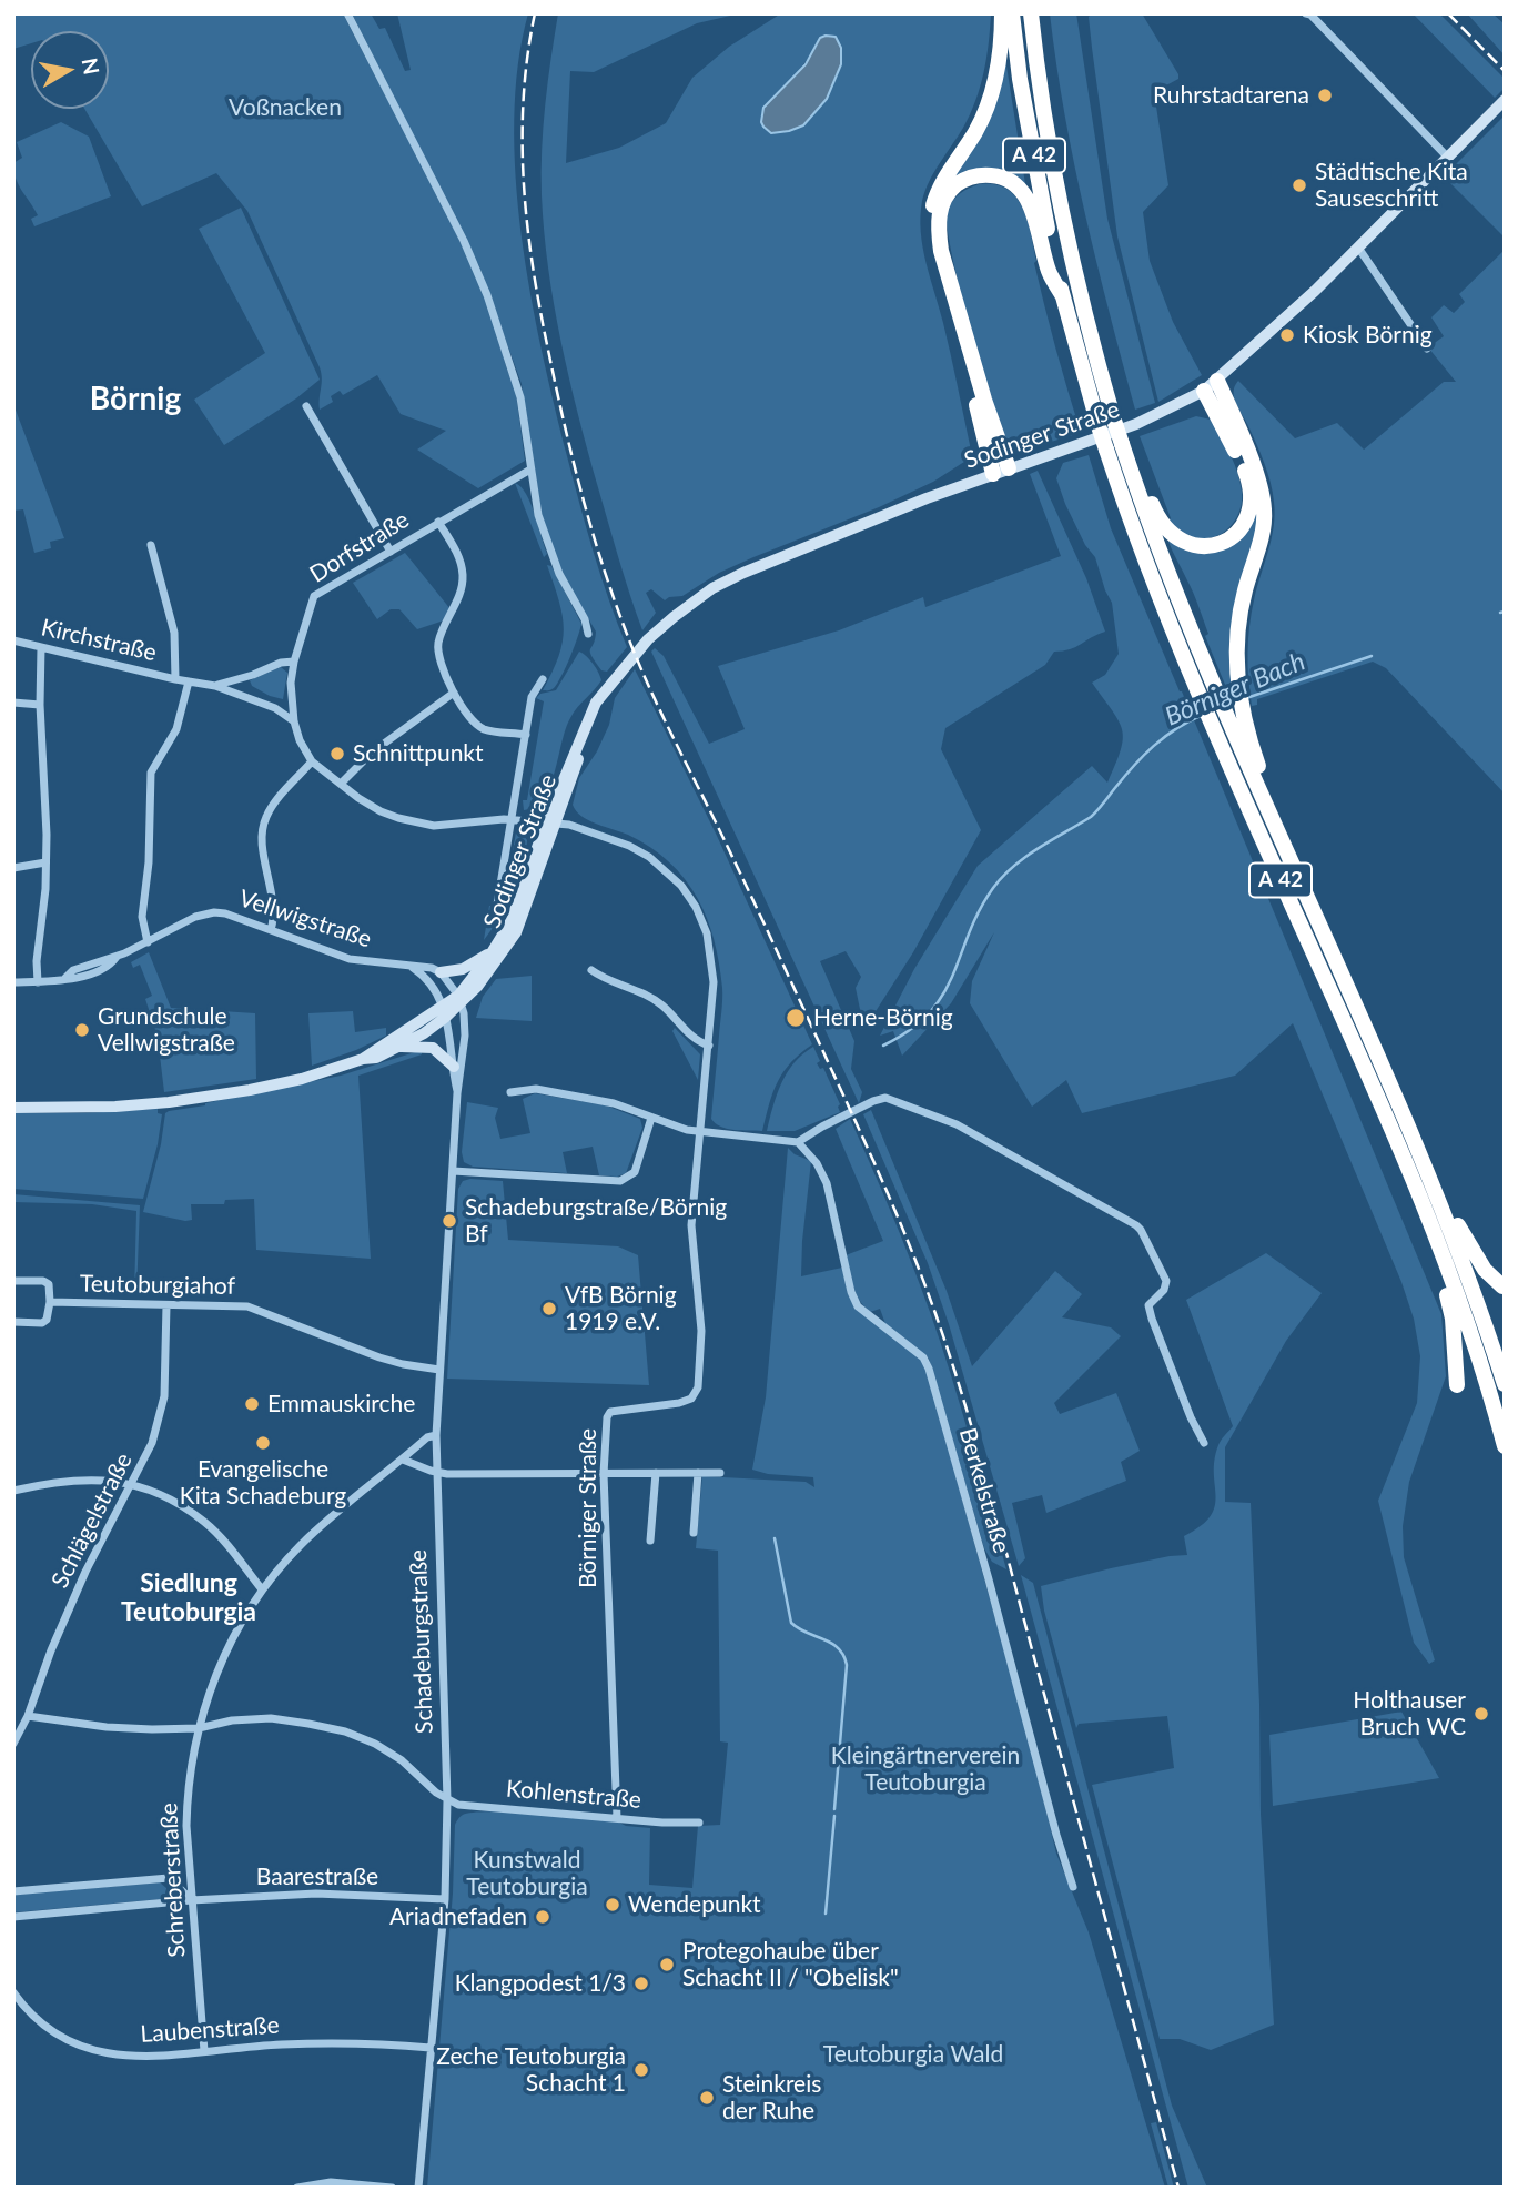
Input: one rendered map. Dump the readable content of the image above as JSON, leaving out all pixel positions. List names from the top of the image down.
{
  "streets": {
    "highway": ["A 42"],
    "main road": ["Sodinger Straße"],
    "street": [
      "Dorfstraße",
      "Kirchstraße",
      "Vellwigstraße",
      "Teutoburgiahof",
      "Berkelstraße",
      "Börniger Straße",
      "Schlägelstraße",
      "Schadeburgstraße",
      "Kohlenstraße",
      "Baarestraße",
      "Schreberstraße",
      "Laubenstraße"
    ]
  },
  "crossings": [
    ["Sodinger Straße", "Dorfstraße"],
    ["Sodinger Straße", "Schadeburgstraße"],
    ["Dorfstraße", "Kirchstraße"],
    ["Teutoburgiahof", "Schlägelstraße"],
    ["Teutoburgiahof", "Schadeburgstraße"],
    ["Börniger Straße", "Kohlenstraße"],
    ["Schadeburgstraße", "Kohlenstraße"],
    ["Schadeburgstraße", "Baarestraße"],
    ["Schadeburgstraße", "Schreberstraße"],
    ["Schadeburgstraße", "Laubenstraße"],
    ["Baarestraße", "Schreberstraße"],
    ["Schreberstraße", "Laubenstraße"]
  ],
  "districts": ["Börnig", "Siedlung Teutoburgia"],
  "water": ["Börniger Bach"],
  "parks": [
    "Voßnacken",
    "Kleingärtnerverein Teutoburgia",
    "Kunstwald Teutoburgia",
    "Teutoburgia Wald"
  ],
  "places": [
    "Ruhrstadtarena",
    "Städtische Kita Sauseschritt",
    "Kiosk Börnig",
    "Schnittpunkt",
    "Herne-Börnig",
    "Grundschule Vellwigstraße",
    "Schadeburgstraße/Börnig Bf",
    "VfB Börnig 1919 e.V.",
    "Emmauskirche",
    "Evangelische Kita Schadeburg",
    "Holthauser Bruch WC",
    "Wendepunkt",
    "Ariadnefaden",
    "Protegohaube über Schacht II / \"Obelisk\"",
    "Klangpodest 1/3",
    "Zeche Teutoburgia Schacht 1",
    "Steinkreis der Ruhe"
  ],
  "north": "right"
}
